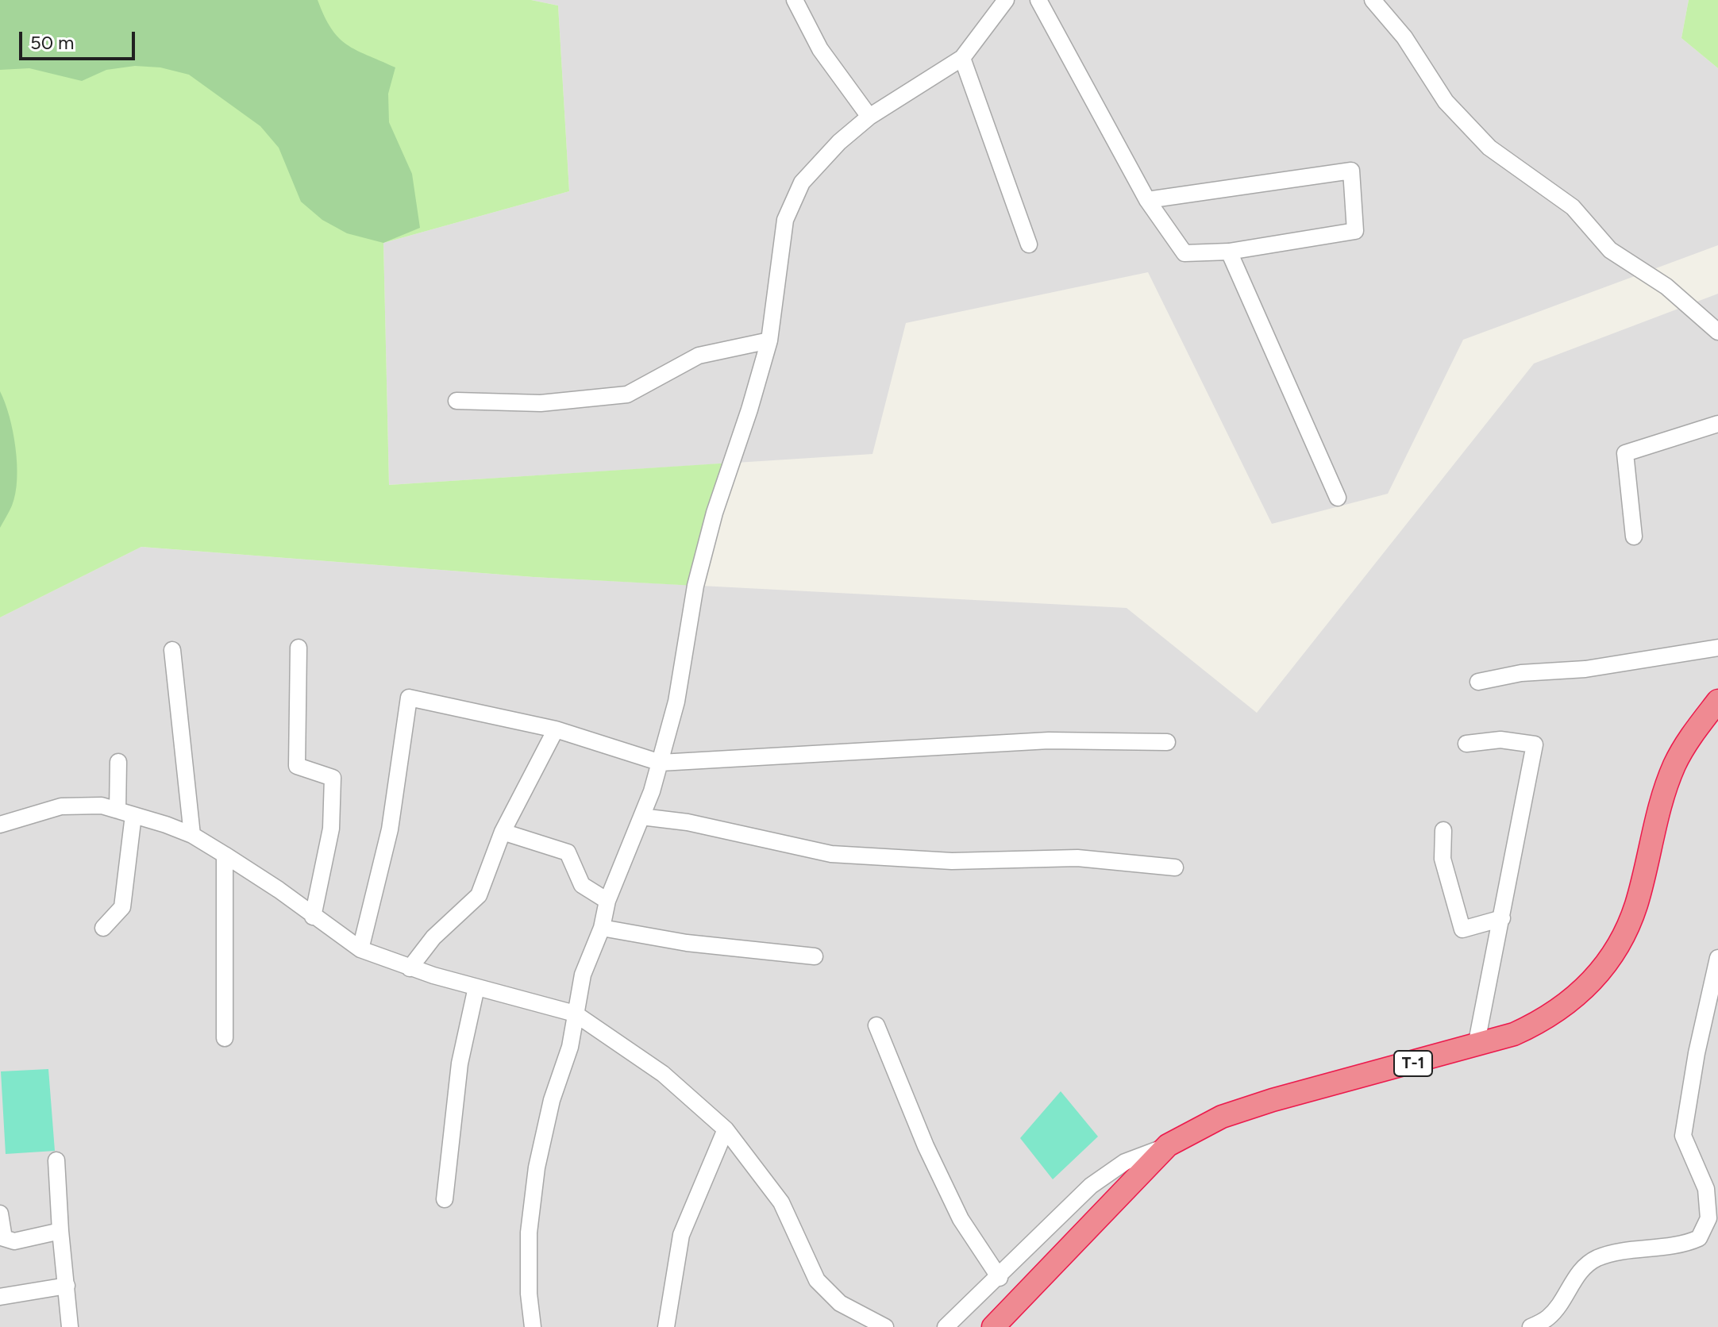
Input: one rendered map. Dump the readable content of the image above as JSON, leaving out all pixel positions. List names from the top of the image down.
{
  "streets": {
    "highway": ["T-1"]
  },
  "scale_bar": "50 m"
}
